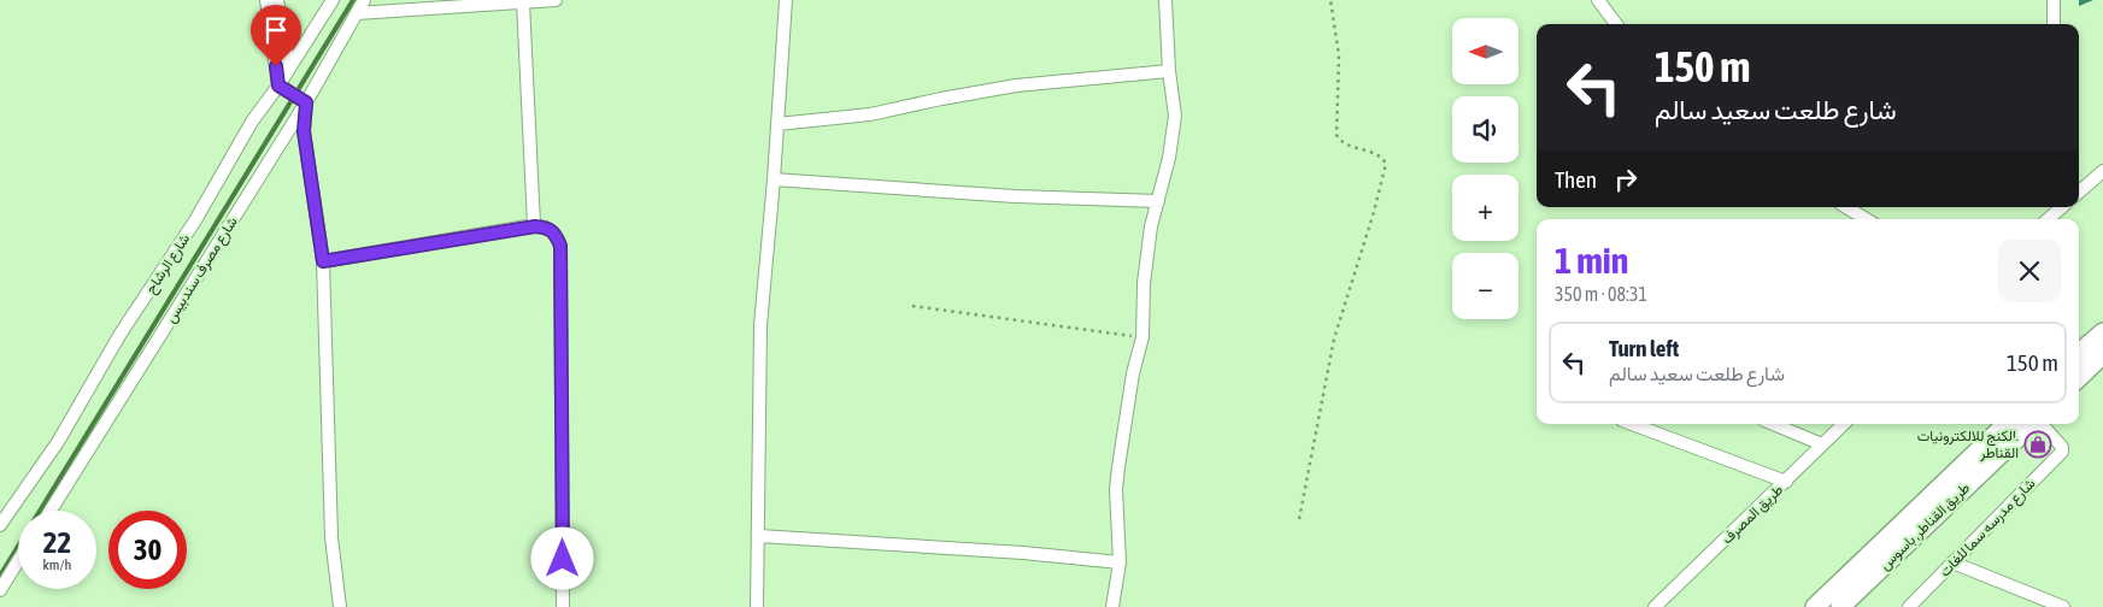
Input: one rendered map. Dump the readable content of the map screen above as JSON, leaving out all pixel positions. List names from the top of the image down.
{
  "streets": {
    "main road": ["طريق القناطر, باسوس"],
    "street": [
      "شارع الرشاح",
      "شارع مصرف سندبيس",
      "طريق المصرف",
      "شارع مدرسه سما للغات"
    ]
  },
  "places": {
    "shop": ["الكنج للالكترونيات. القناطر"]
  },
  "north": "left",
  "page": {
    "map_buttons": ["+", "−"],
    "turn": ["150 m", "شارع طلعت سعيد سالم"],
    "then": "Then",
    "heading": ["1 min", "350 m · 08:31"],
    "list": [
      {
        "name": "Turn left",
        "note": "شارع طلعت سعيد سالم",
        "value": "150 m"
      }
    ],
    "speed": "22 km/h",
    "limit": "30"
  }
}
